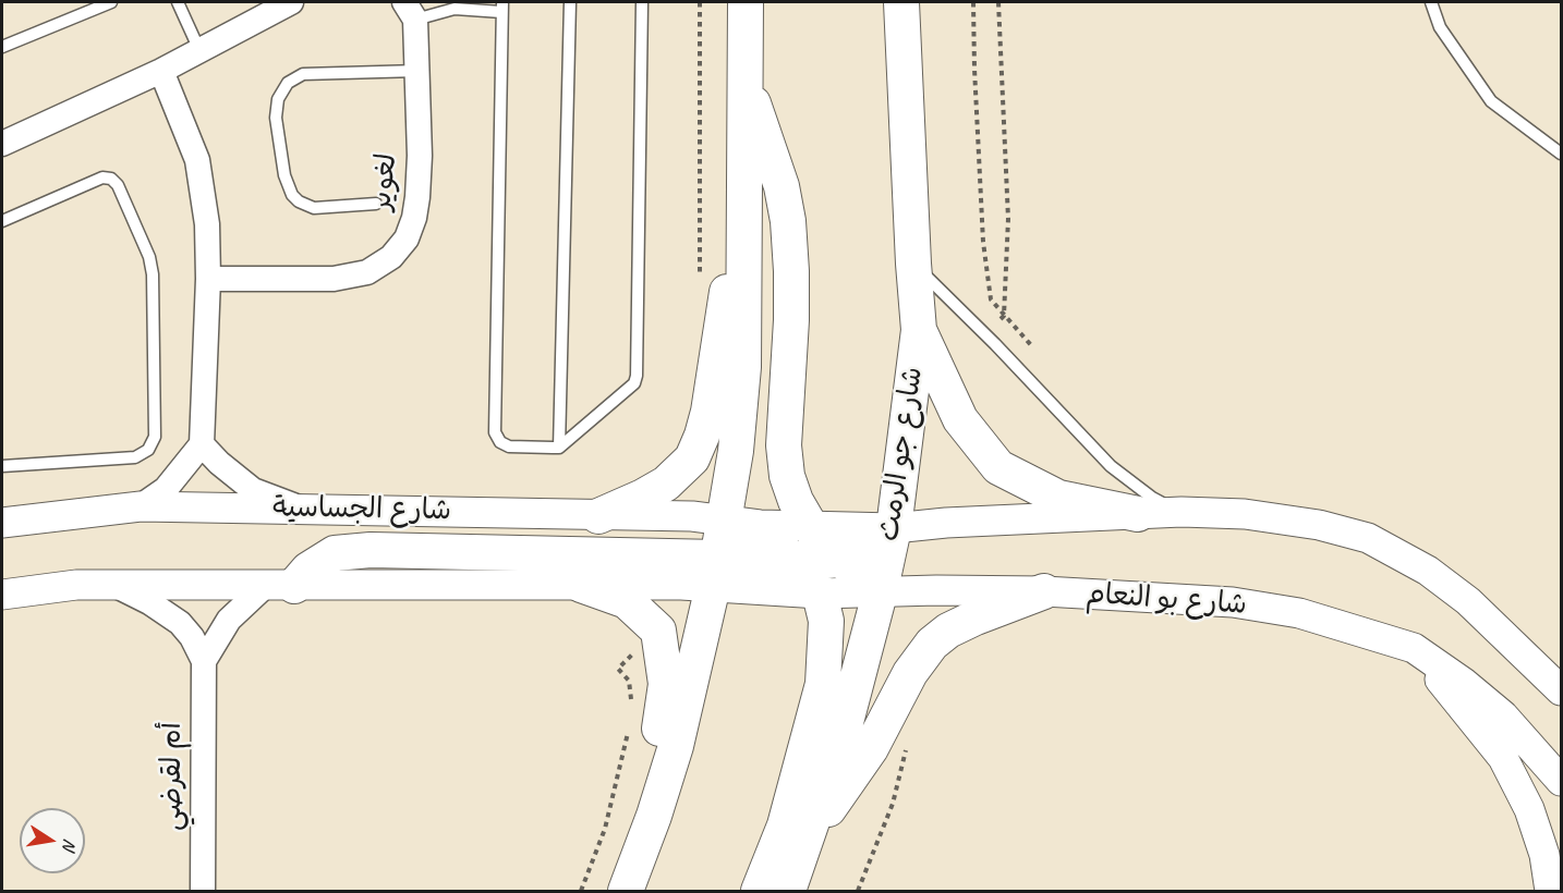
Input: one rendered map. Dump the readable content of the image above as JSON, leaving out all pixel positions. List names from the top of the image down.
{
  "streets": {
    "main road": ["شارع جو الرمث"],
    "street": [
      "لغوير",
      "شارع الجساسية",
      "شارع بو النعام",
      "أم لقرضي"
    ]
  },
  "crossings": [
    ["شارع جو الرمث", "شارع بو النعام"]
  ],
  "north": "right"
}
